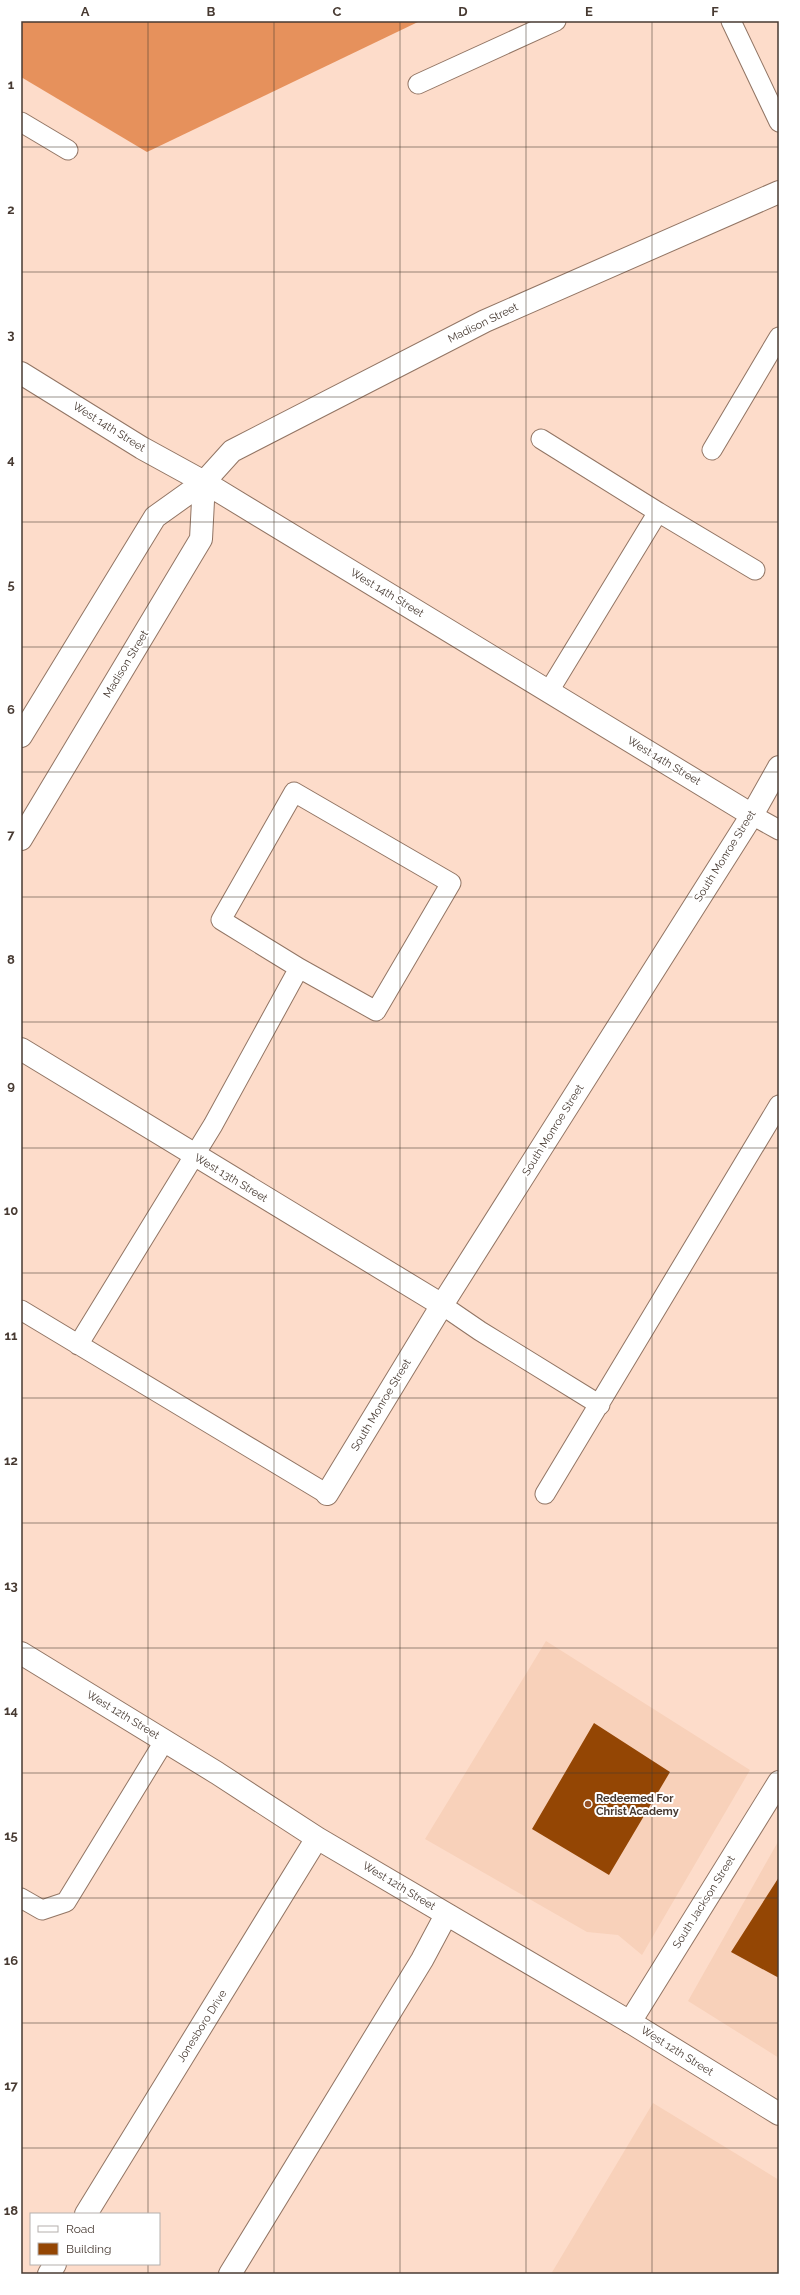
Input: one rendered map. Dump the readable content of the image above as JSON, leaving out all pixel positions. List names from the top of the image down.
{
  "streets": {
    "street": [
      "Madison Street",
      "West 14th Street",
      "South Monroe Street",
      "West 13th Street",
      "West 12th Street",
      "South Jackson Street",
      "Jonesboro Drive"
    ]
  },
  "crossings": [
    ["Madison Street", "West 14th Street"],
    ["West 14th Street", "South Monroe Street"],
    ["South Monroe Street", "West 13th Street"],
    ["West 12th Street", "South Jackson Street"],
    ["West 12th Street", "Jonesboro Drive"]
  ],
  "places": ["Redeemed For Christ Academy"],
  "legend": ["Road", "Building"],
  "grid": {
    "columns": [
      "A",
      "B",
      "C",
      "D",
      "E",
      "F"
    ],
    "rows": [
      "1",
      "2",
      "3",
      "4",
      "5",
      "6",
      "7",
      "8",
      "9",
      "10",
      "11",
      "12",
      "13",
      "14",
      "15",
      "16",
      "17",
      "18"
    ]
  }
}
